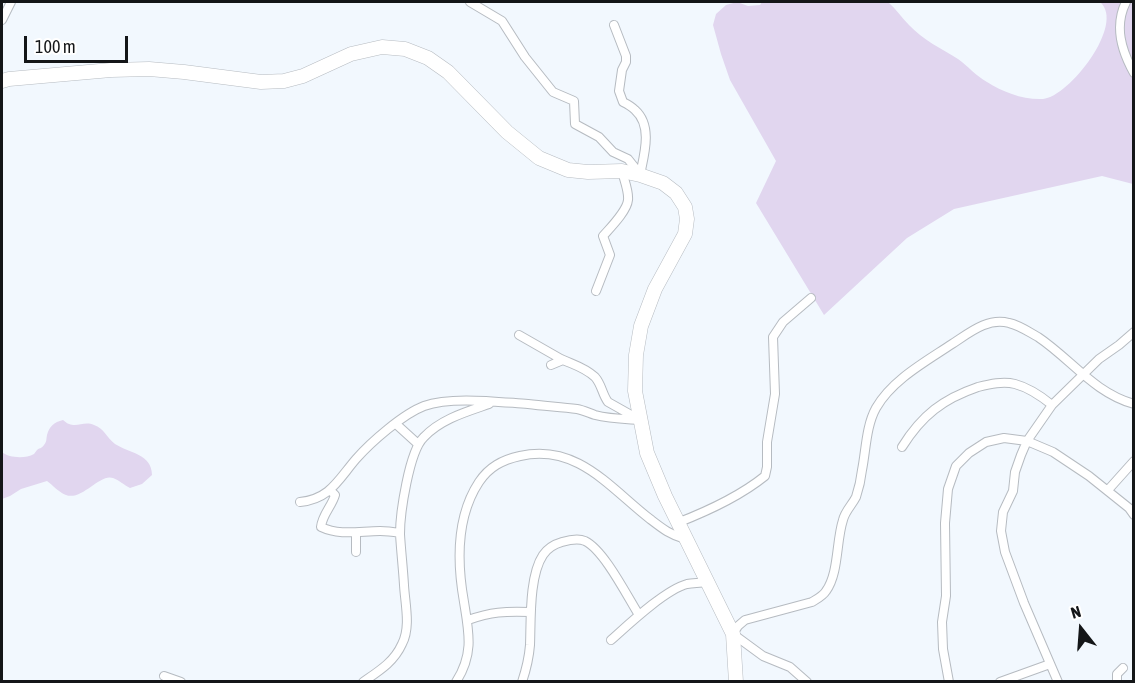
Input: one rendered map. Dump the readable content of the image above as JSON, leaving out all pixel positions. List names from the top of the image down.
{
  "scale_bar": "100 m",
  "north": "top"
}
